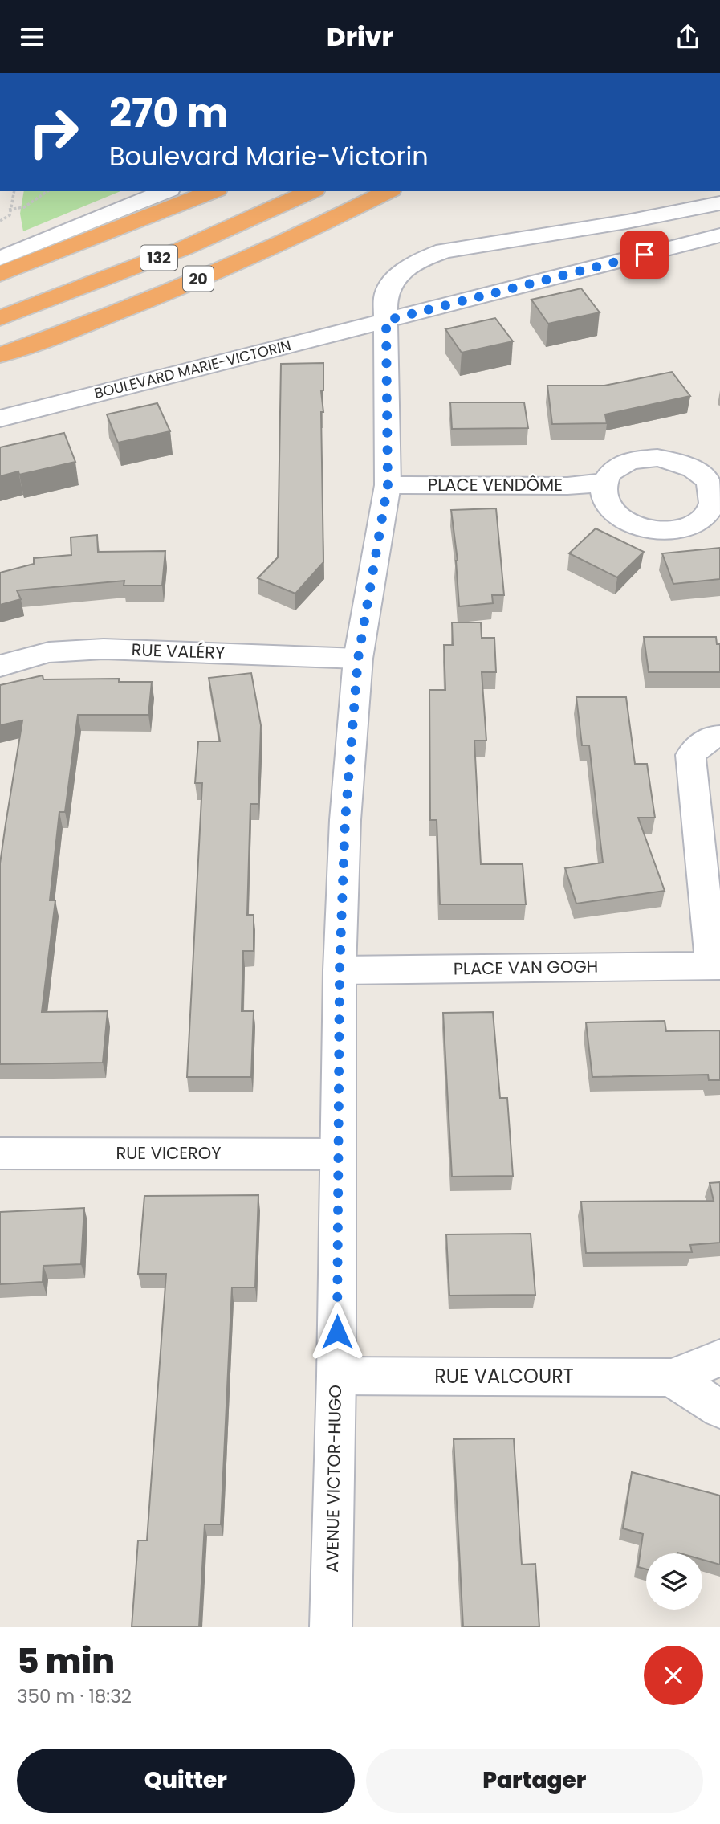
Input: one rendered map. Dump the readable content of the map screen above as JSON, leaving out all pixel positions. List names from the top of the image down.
{
  "streets": {
    "highway": ["132", "20"],
    "street": [
      "BOULEVARD MARIE-VICTORIN",
      "PLACE VENDÔME",
      "RUE VALÉRY",
      "PLACE VAN GOGH",
      "RUE VICEROY",
      "RUE VALCOURT",
      "AVENUE VICTOR-HUGO"
    ]
  },
  "crossings": [
    ["BOULEVARD MARIE-VICTORIN", "AVENUE VICTOR-HUGO"],
    ["PLACE VENDÔME", "AVENUE VICTOR-HUGO"],
    ["RUE VALÉRY", "AVENUE VICTOR-HUGO"],
    ["PLACE VAN GOGH", "AVENUE VICTOR-HUGO"],
    ["RUE VICEROY", "AVENUE VICTOR-HUGO"],
    ["RUE VALCOURT", "AVENUE VICTOR-HUGO"]
  ],
  "page": {
    "header": "Drivr",
    "turn": ["270 m", "Boulevard Marie-Victorin"],
    "heading": ["5 min", "350 m · 18:32"],
    "buttons": ["Quitter", "Partager"]
  }
}
